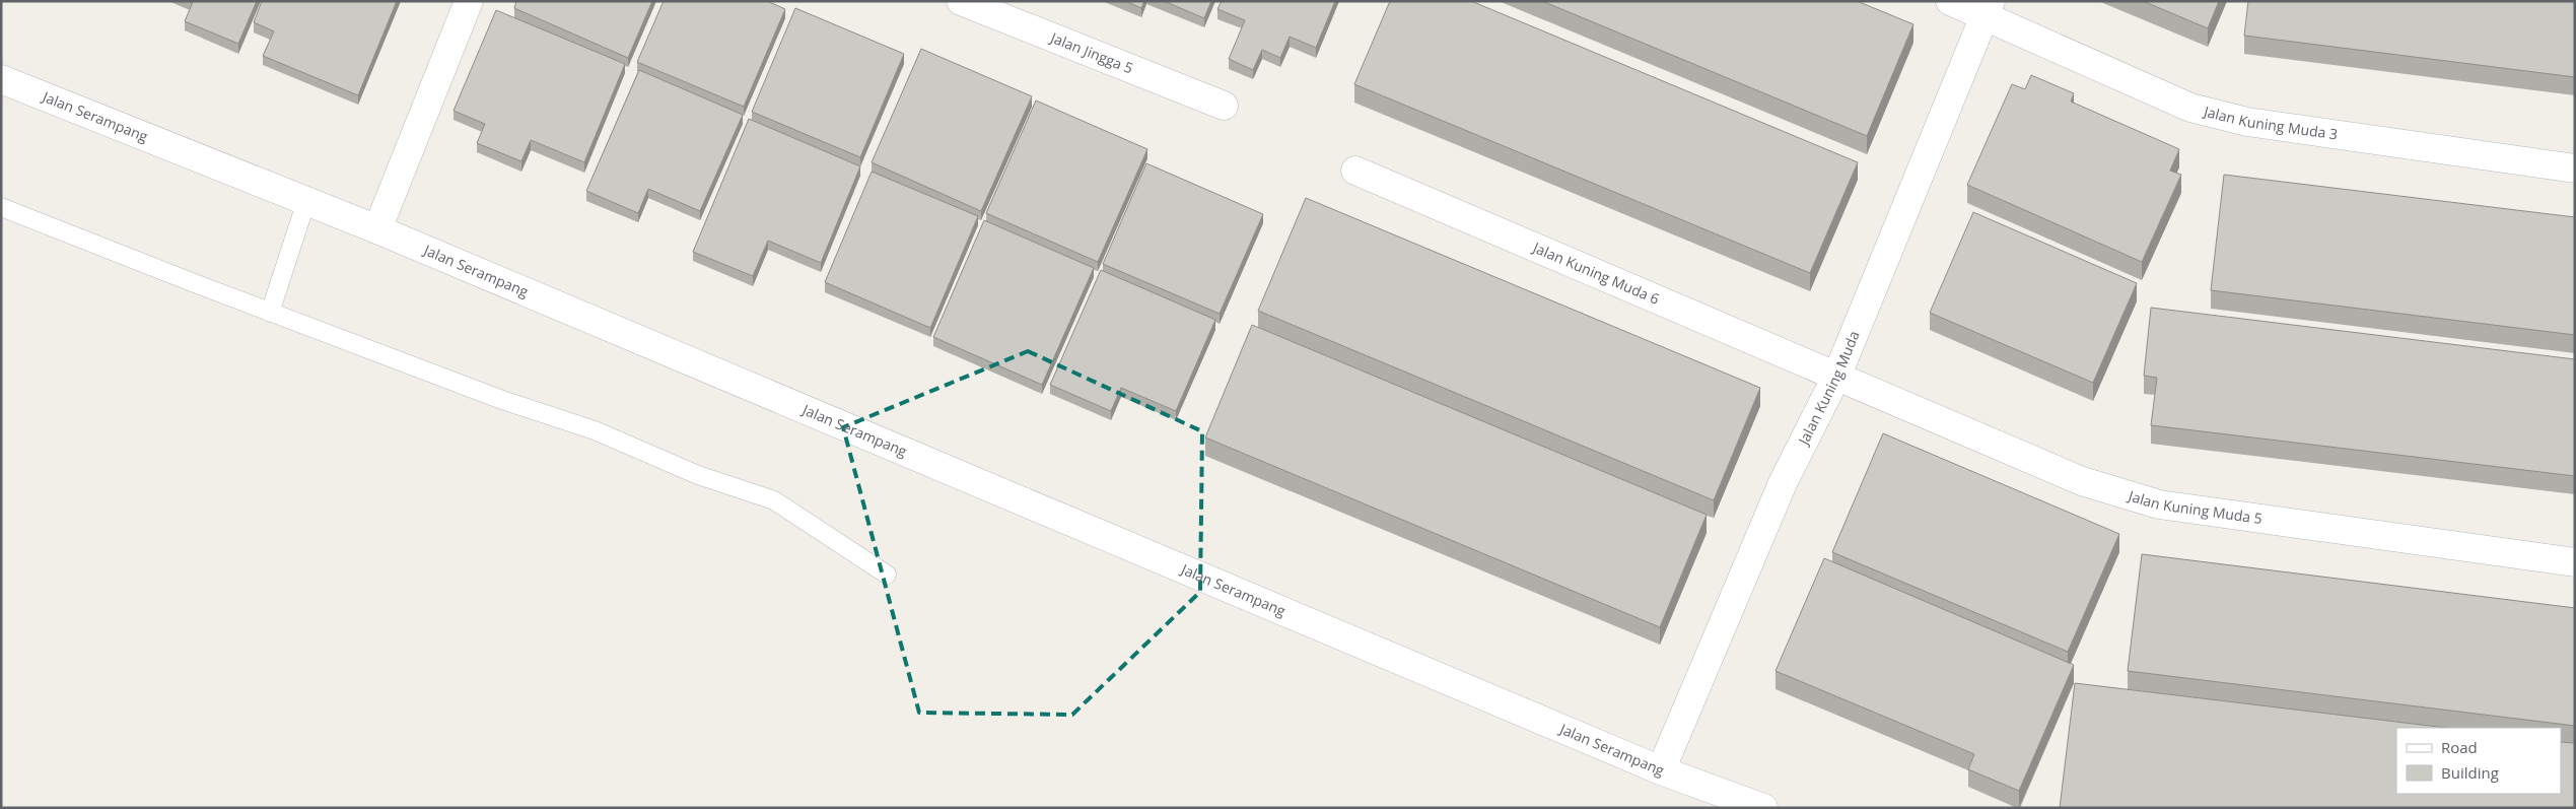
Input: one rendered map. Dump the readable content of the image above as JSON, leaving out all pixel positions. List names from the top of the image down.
{
  "streets": {
    "street": [
      "Jalan Jingga 5",
      "Jalan Serampang",
      "Jalan Kuning Muda 3",
      "Jalan Kuning Muda 6",
      "Jalan Kuning Muda",
      "Jalan Kuning Muda 5"
    ]
  },
  "crossings": [
    ["Jalan Serampang", "Jalan Kuning Muda"],
    ["Jalan Kuning Muda 3", "Jalan Kuning Muda"],
    ["Jalan Kuning Muda 6", "Jalan Kuning Muda"],
    ["Jalan Kuning Muda 6", "Jalan Kuning Muda 5"],
    ["Jalan Kuning Muda", "Jalan Kuning Muda 5"]
  ],
  "legend": ["Road", "Building"]
}
